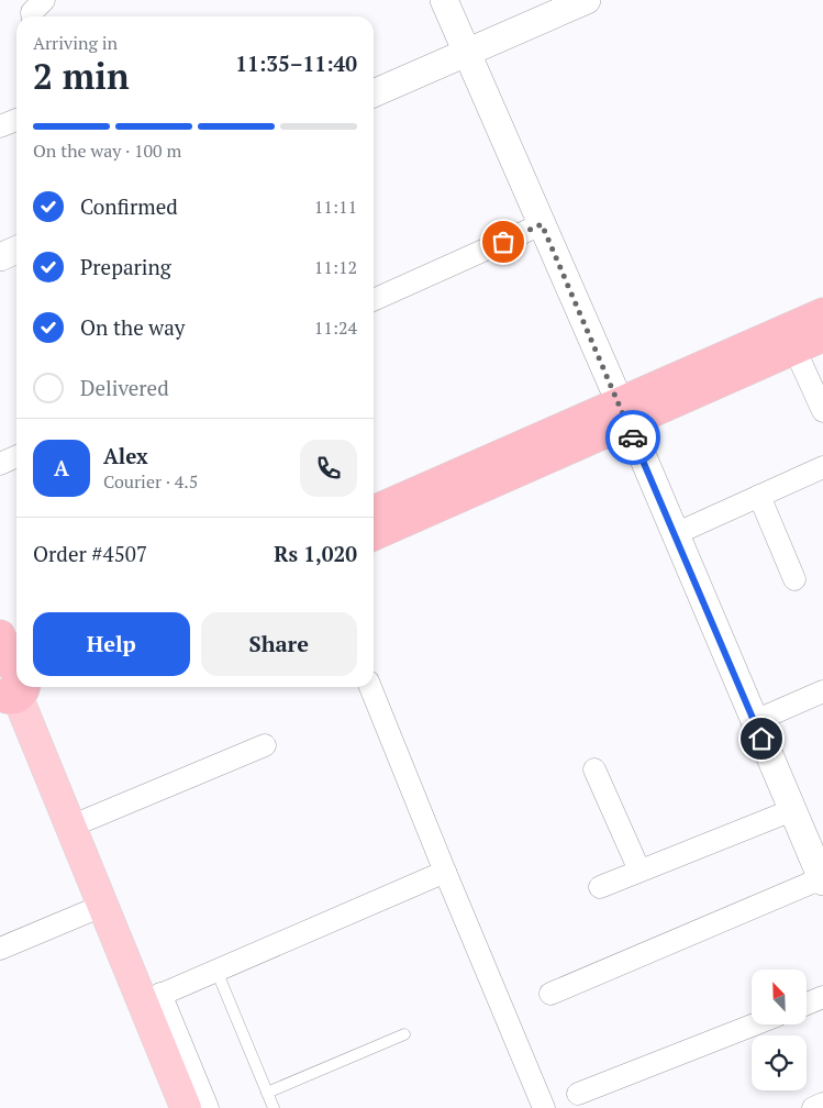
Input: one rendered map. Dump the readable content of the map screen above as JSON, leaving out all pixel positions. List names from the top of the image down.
{
  "north": "top left",
  "page": {
    "heading": ["2 min", "Arriving in", "11:35–11:40"],
    "panel": [
      "Alex",
      "Courier · 4.5",
      "Order #4507",
      "Rs 1,020"
    ],
    "bar": "On the way · 100 m",
    "list": [
      ["Confirmed", "11:11"],
      ["Preparing", "11:12"],
      ["On the way", "11:24"],
      "Delivered"
    ],
    "round": "A",
    "buttons": ["Help", "Share"]
  }
}
